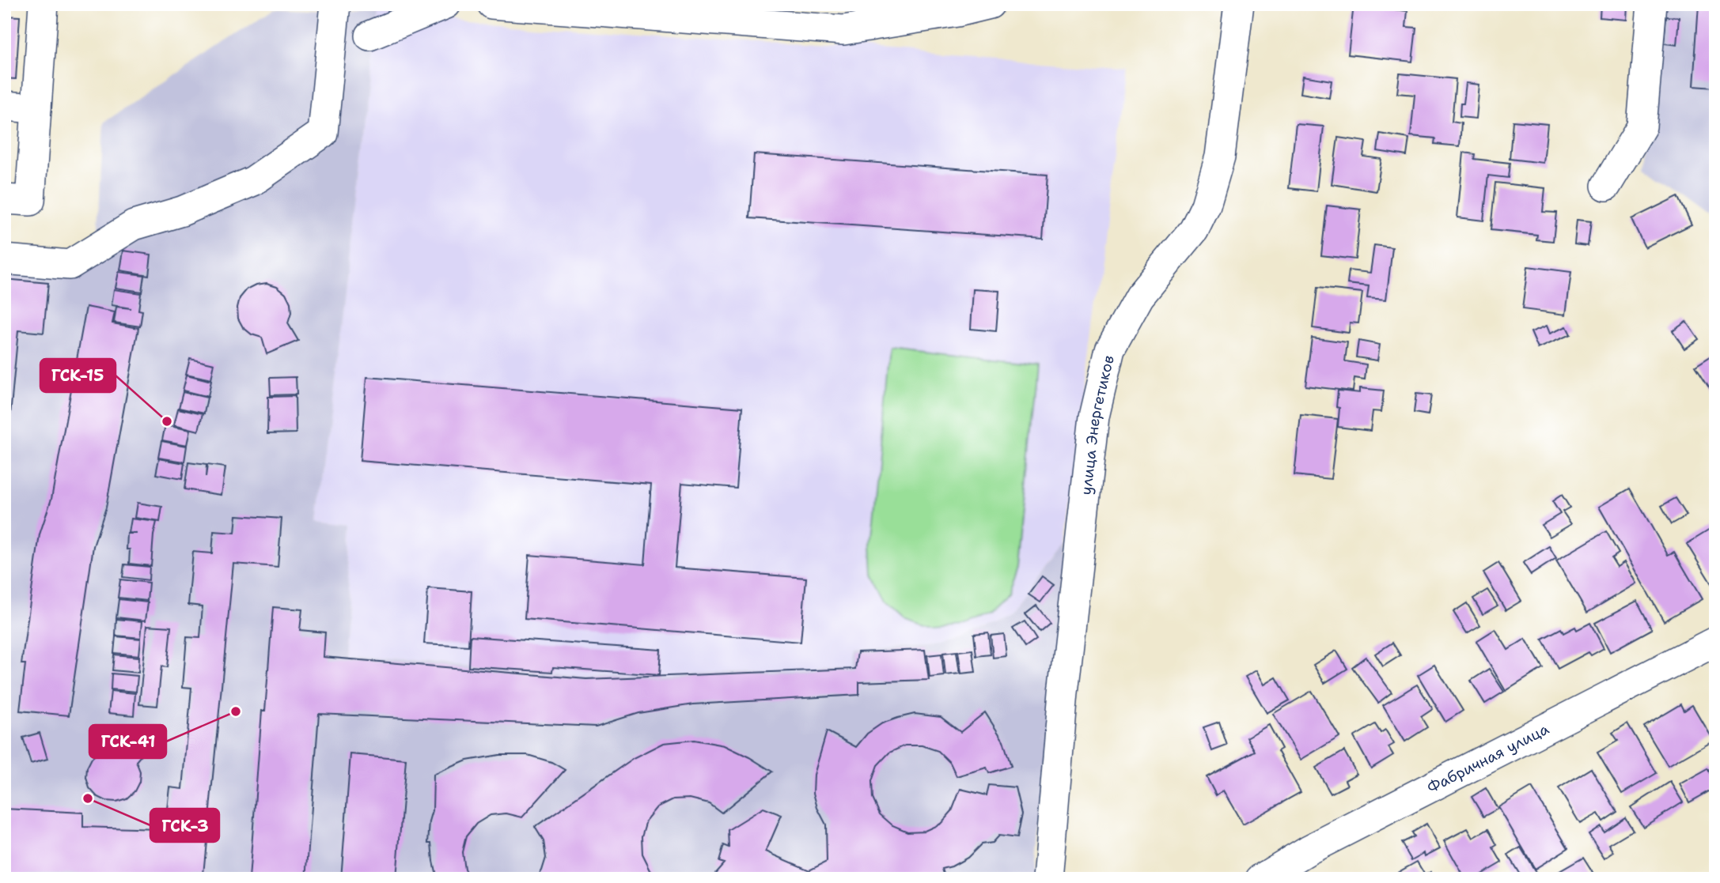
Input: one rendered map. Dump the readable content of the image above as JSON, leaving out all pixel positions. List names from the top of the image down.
{
  "streets": {
    "street": ["улица Энергетиков", "Фабричная улица"]
  },
  "places": ["ГСК-15", "ГСК-41", "ГСК-3"]
}
